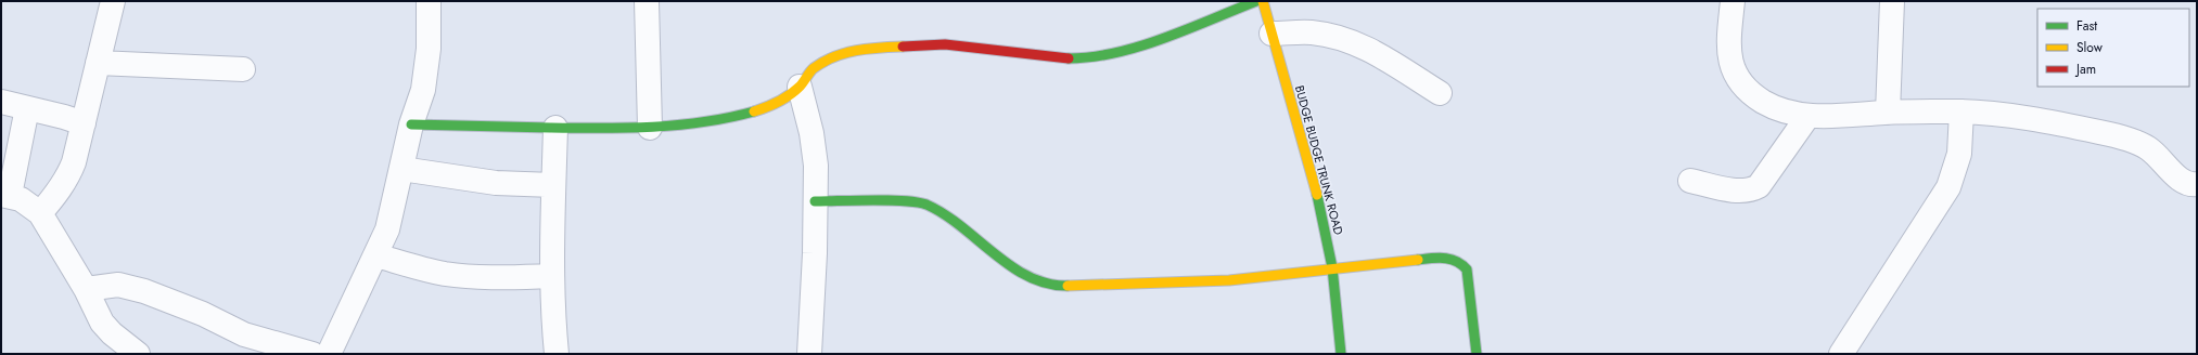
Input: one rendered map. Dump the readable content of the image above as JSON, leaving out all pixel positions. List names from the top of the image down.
{
  "streets": {
    "street": ["BUDGE BUDGE TRUNK ROAD"]
  },
  "legend": ["Fast", "Slow", "Jam"]
}
